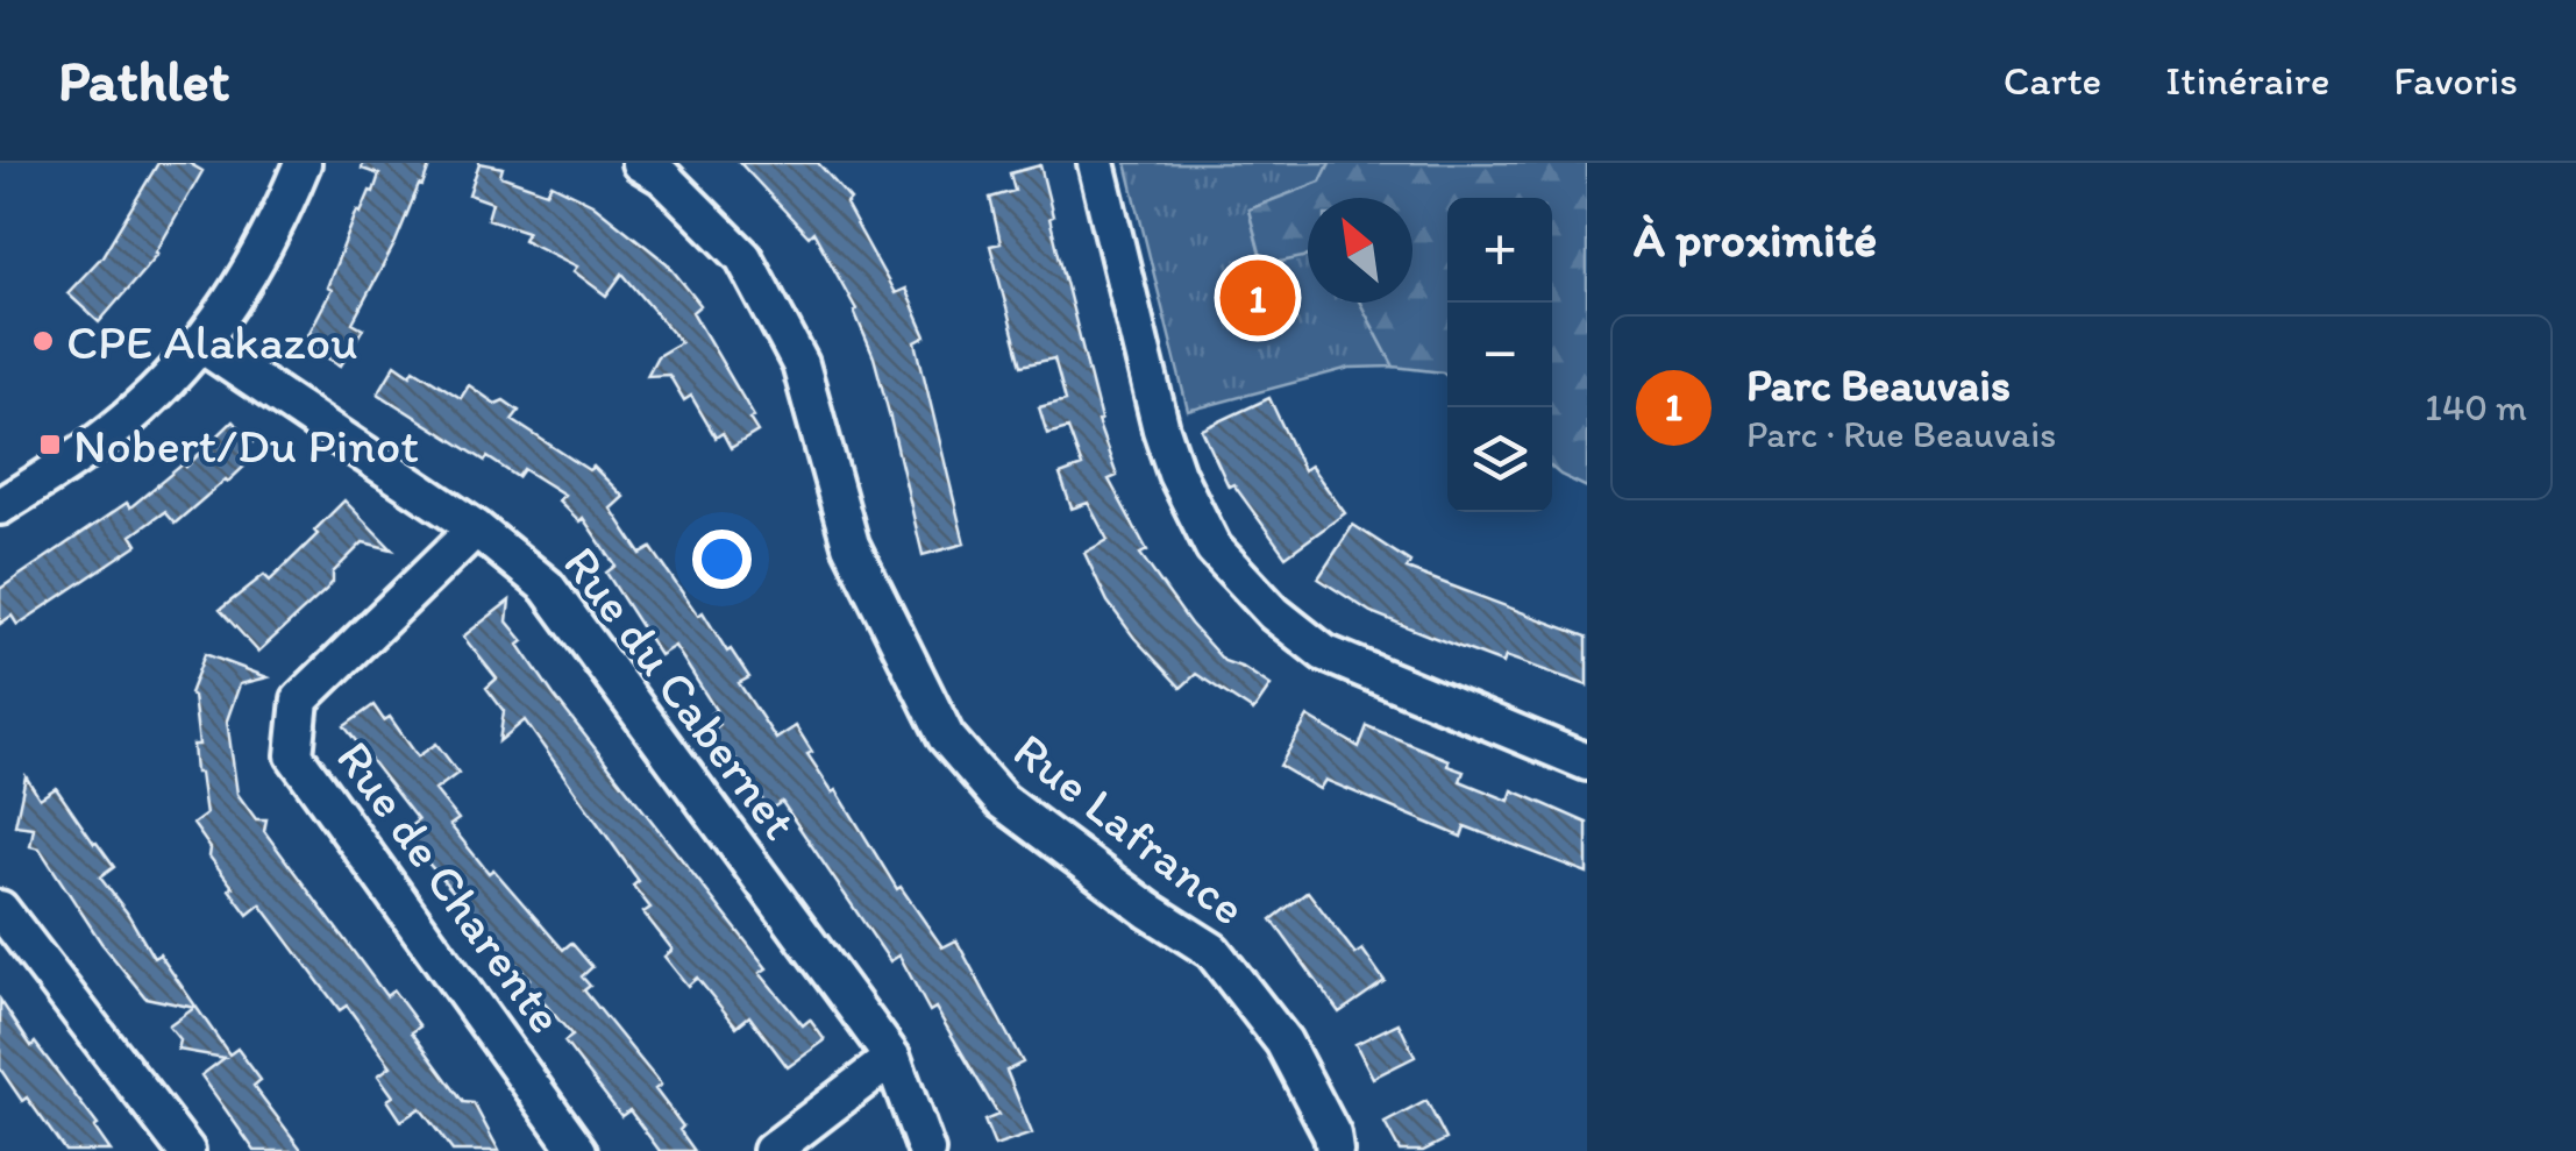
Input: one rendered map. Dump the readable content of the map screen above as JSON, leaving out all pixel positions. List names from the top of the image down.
{
  "streets": {
    "street": ["Rue du Cabernet", "Rue Lafrance", "Rue de Charente"]
  },
  "crossings": [
    ["Rue du Cabernet", "Rue de Charente"]
  ],
  "places": {
    "other": ["CPE Alakazou"],
    "transit": ["Nobert/Du Pinot"]
  },
  "north": "top left",
  "page": {
    "header": "Pathlet",
    "nav": ["Carte", "Itinéraire", "Favoris"],
    "heading": "À proximité",
    "map_buttons": ["+", "−"],
    "pins": "1",
    "list": [
      {
        "mark": "1",
        "name": "Parc Beauvais",
        "note": "Parc · Rue Beauvais",
        "value": "140 m"
      }
    ]
  }
}
